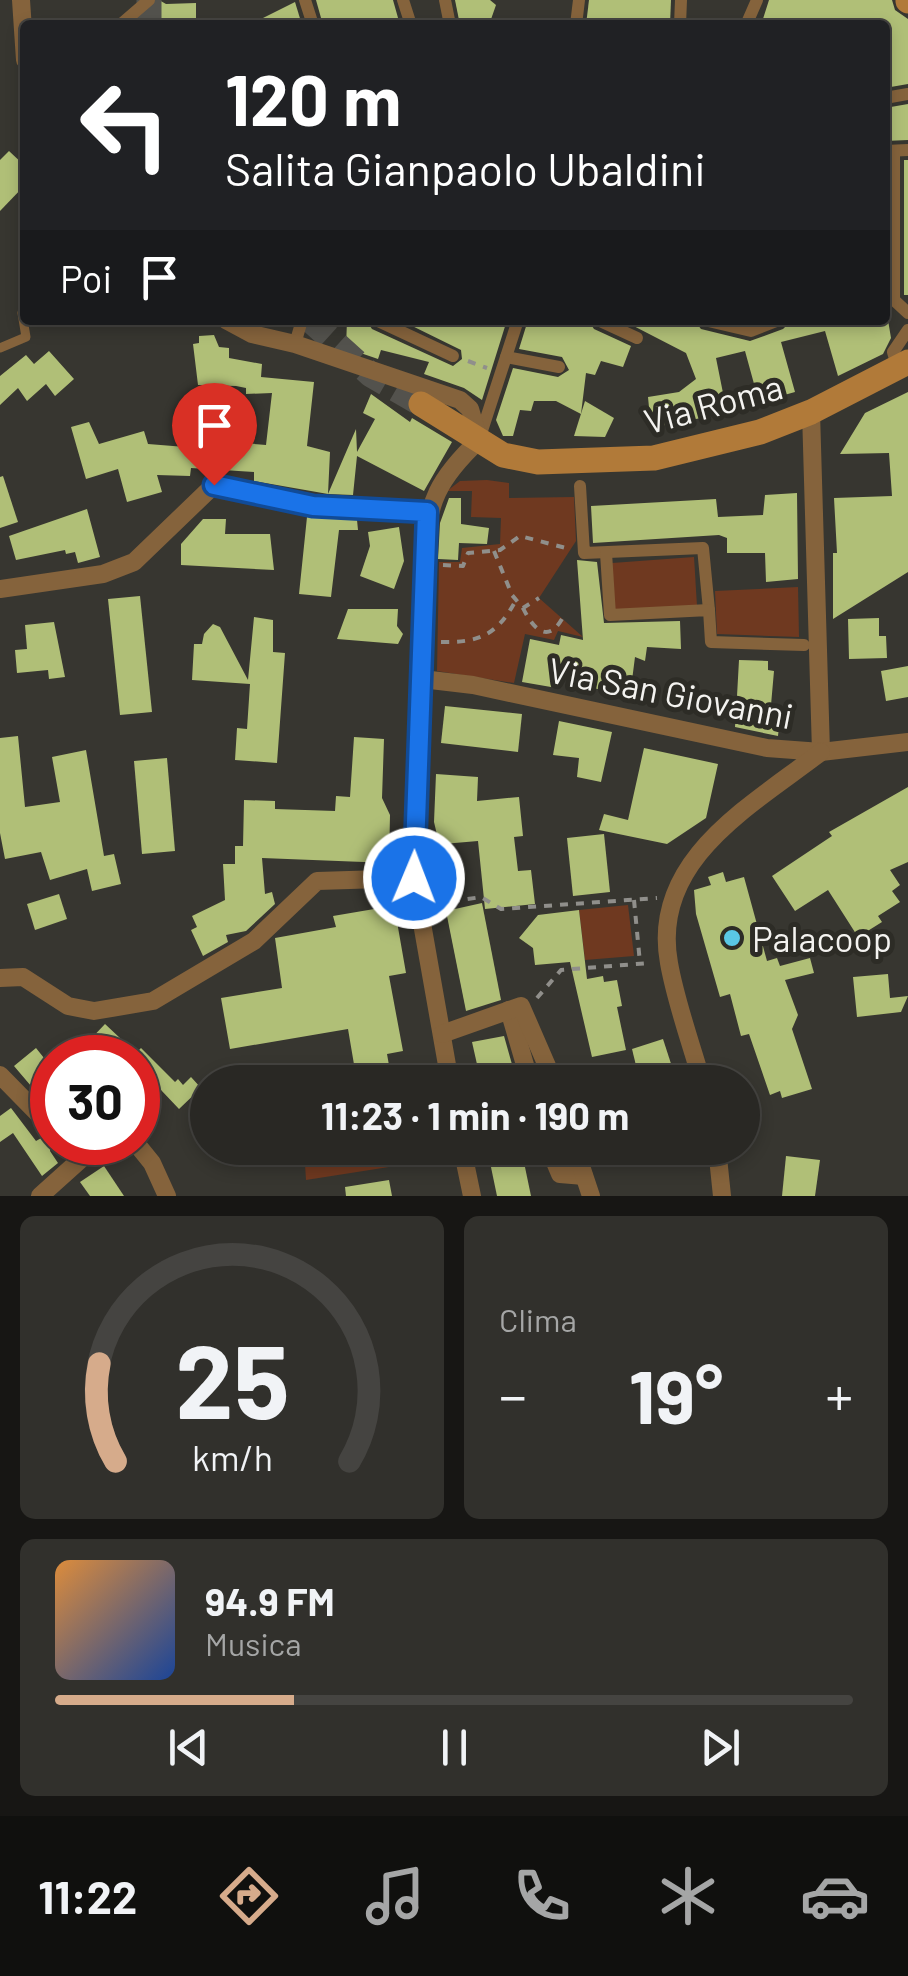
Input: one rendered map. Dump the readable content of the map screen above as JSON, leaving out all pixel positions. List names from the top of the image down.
{
  "streets": {
    "main road": ["Via Roma"],
    "street": ["Via San Giovanni"]
  },
  "places": ["Palacoop"],
  "page": {
    "turn": ["120 m", "Salita Gianpaolo Ubaldini"],
    "then": "Poi",
    "limit": "30",
    "trip": "11:23 · 1 min · 190 m",
    "tile": "Clima",
    "heat": ["−", "19°", "+"],
    "song": ["94.9 FM", "Musica"],
    "tabs": "11:22",
    "gauge": ["25", "km/h"]
  }
}
